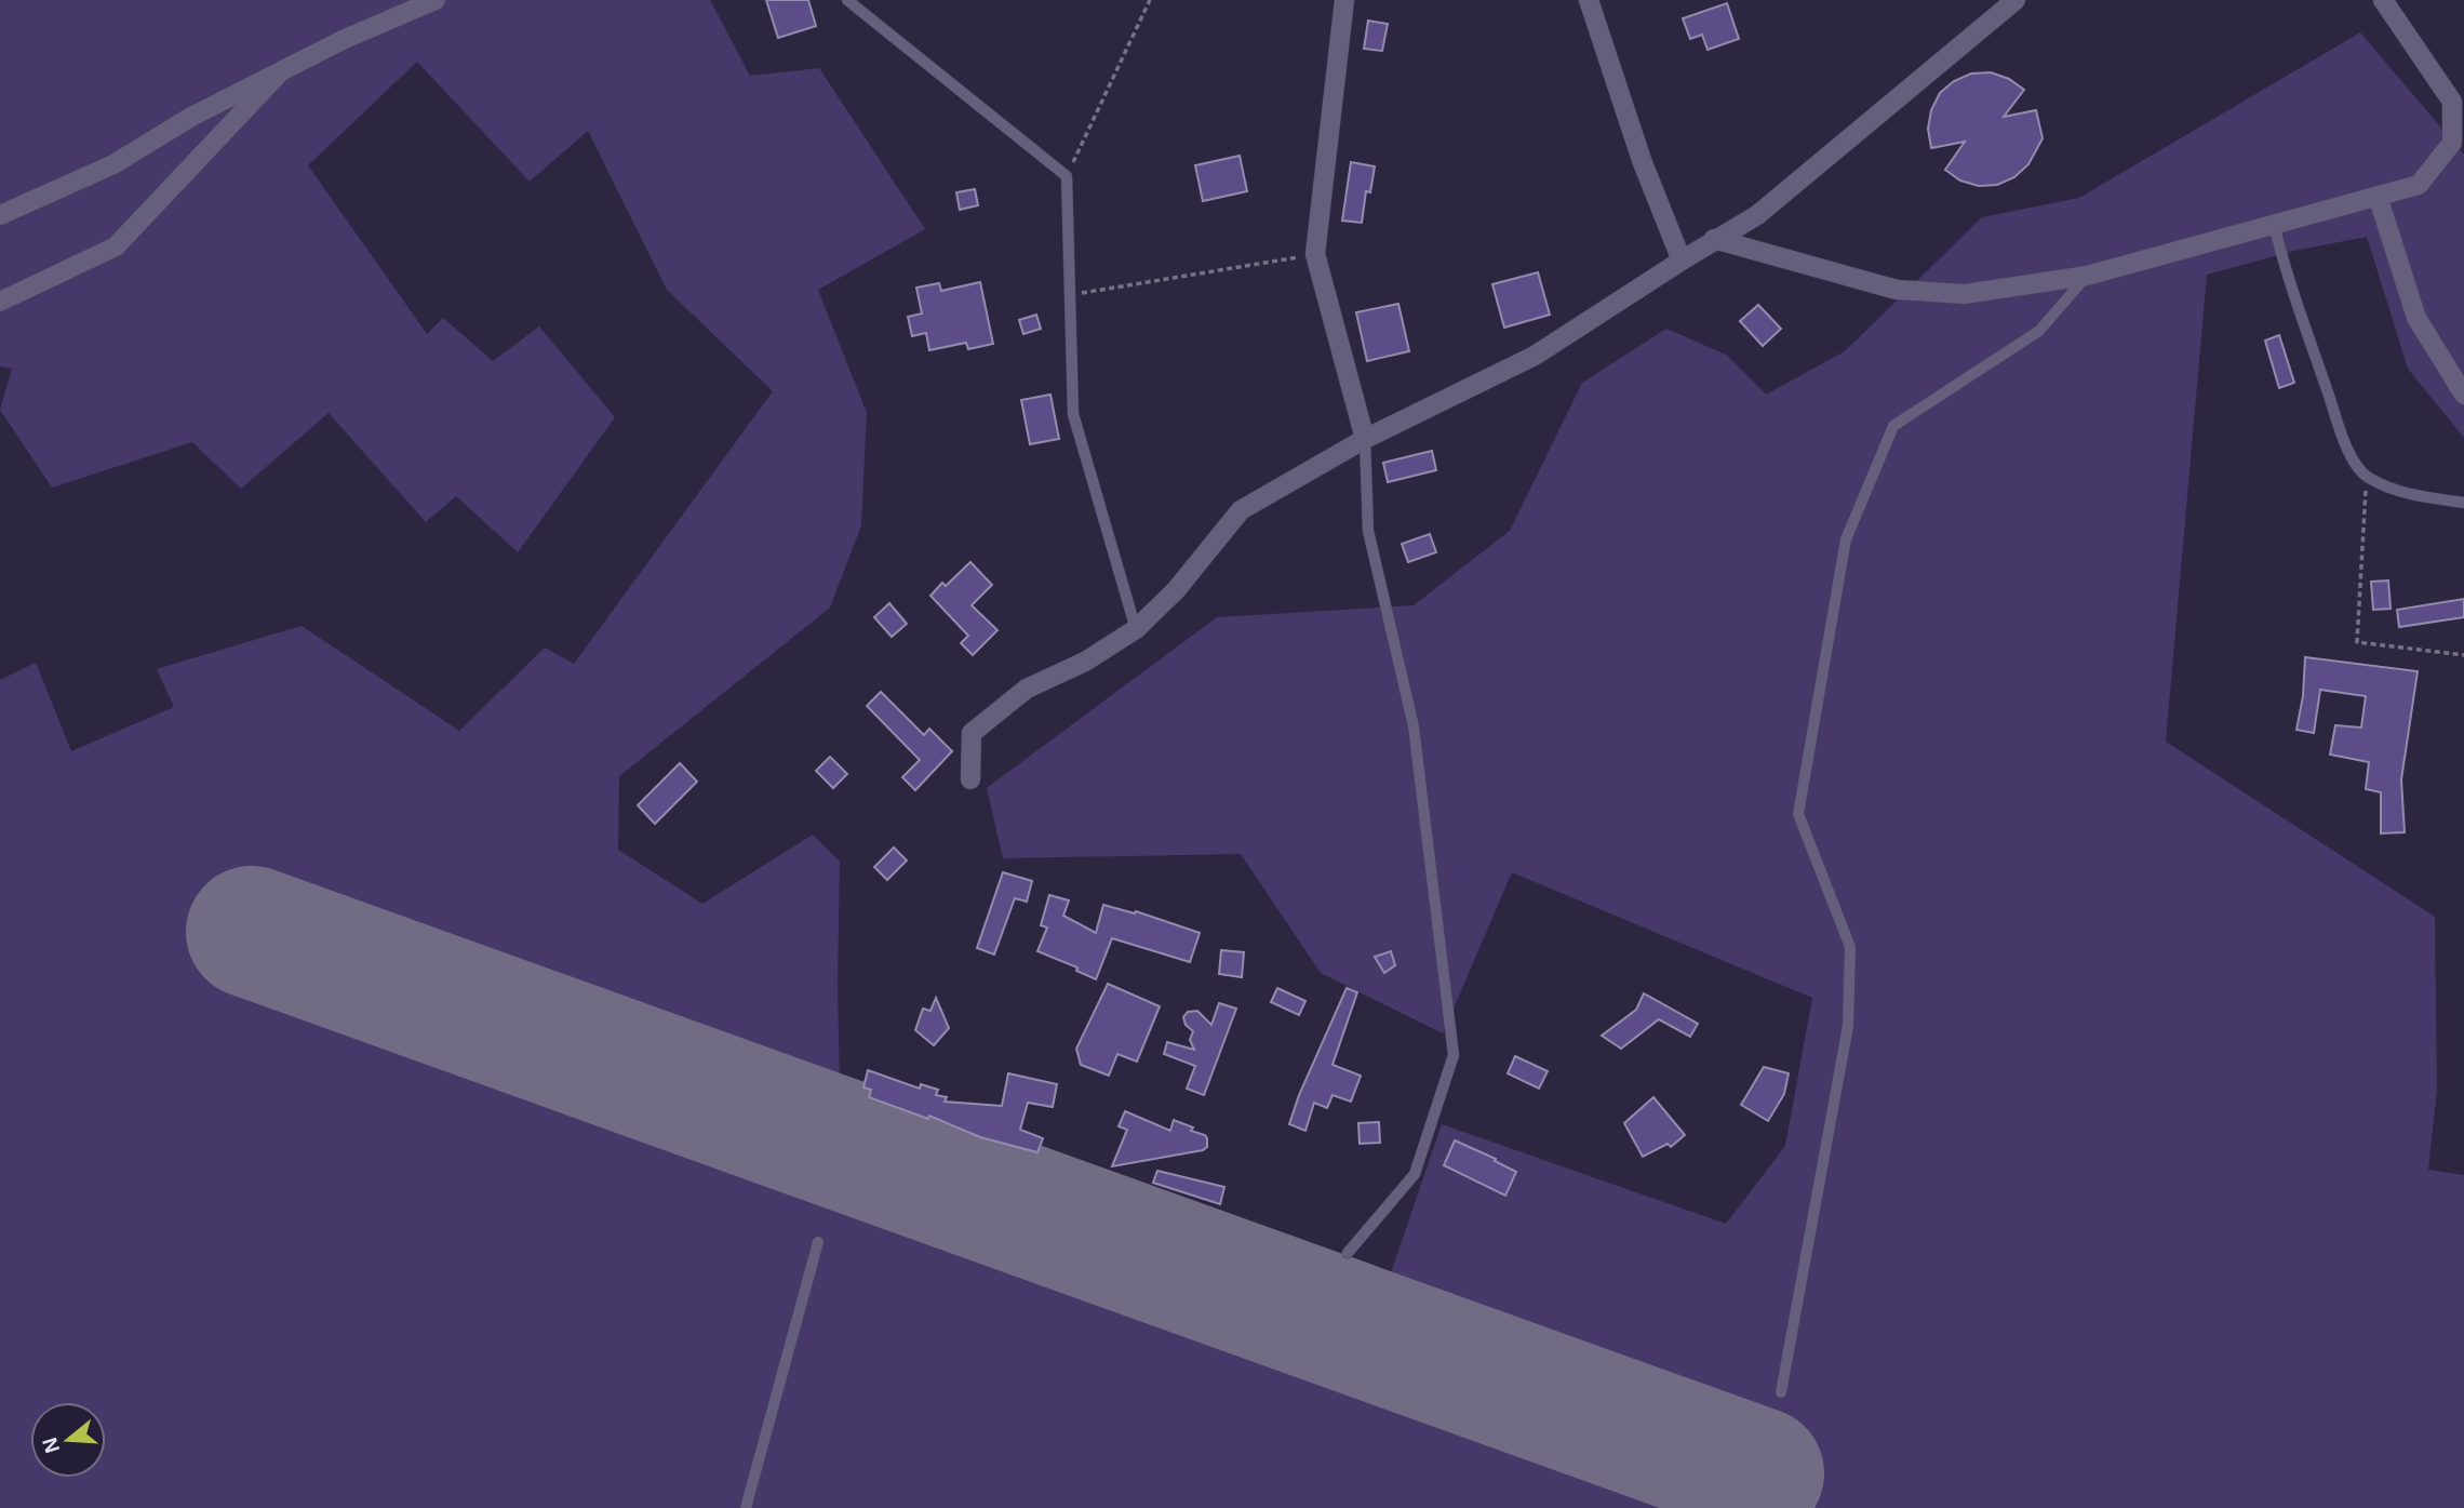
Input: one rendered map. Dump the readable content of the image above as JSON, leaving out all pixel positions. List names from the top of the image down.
{
  "north": "left"
}
